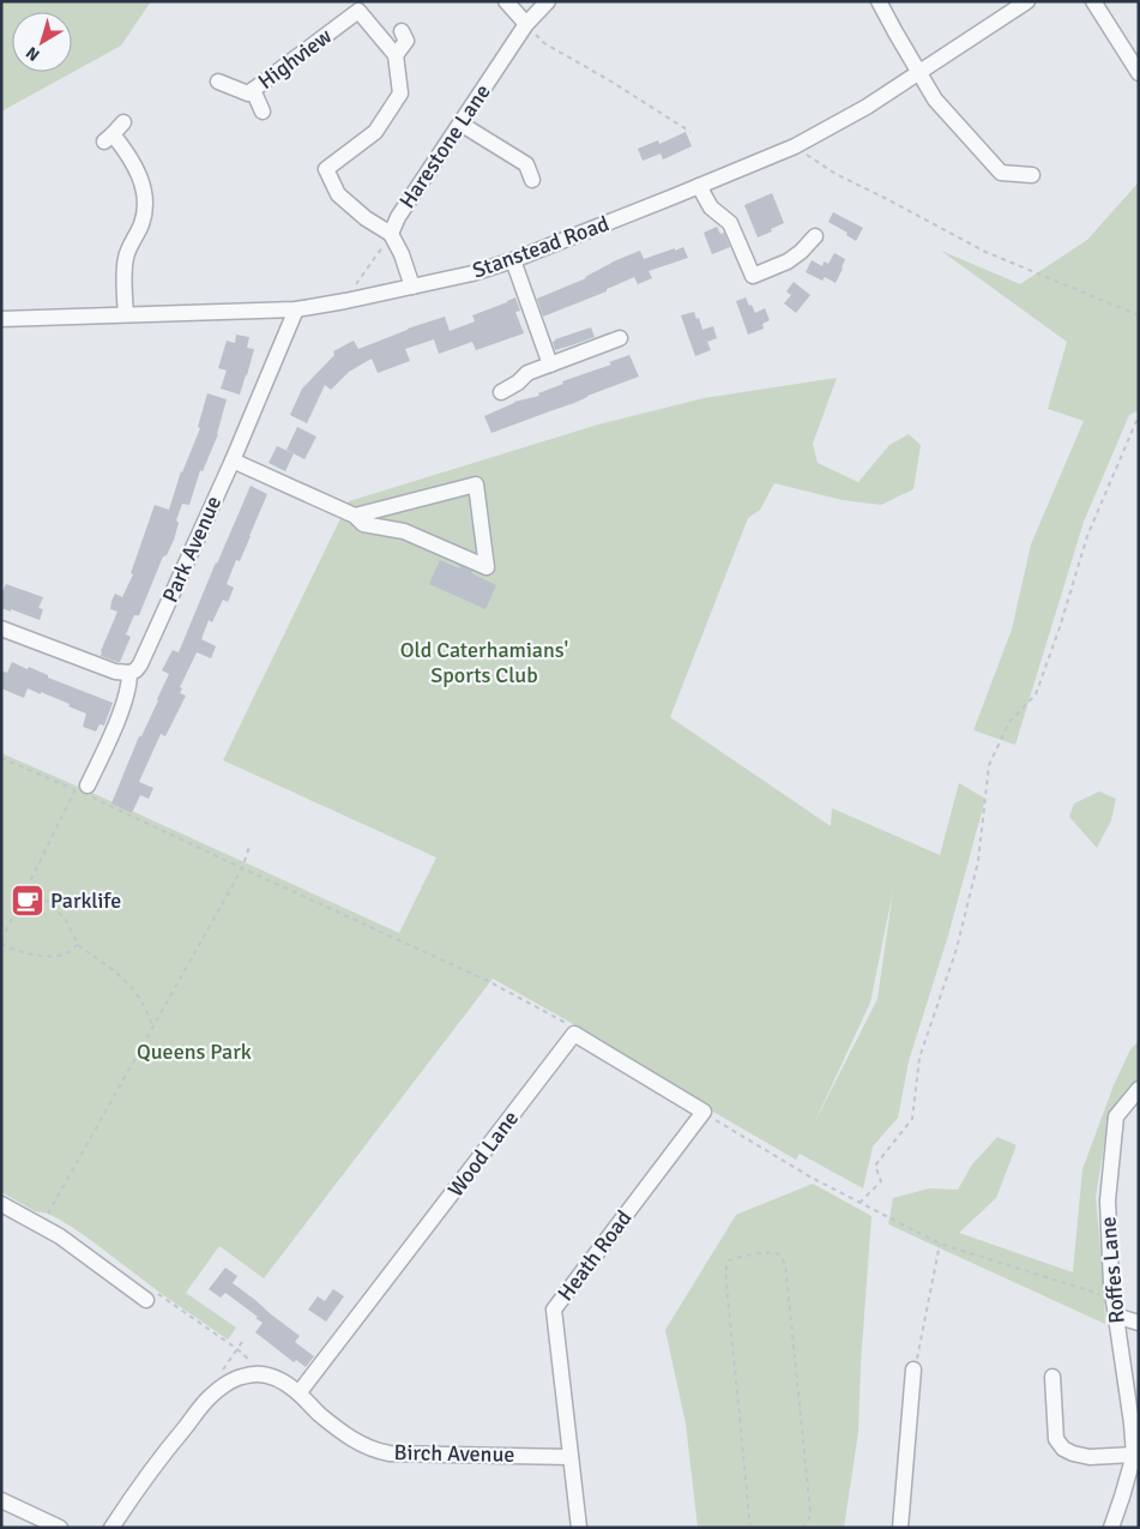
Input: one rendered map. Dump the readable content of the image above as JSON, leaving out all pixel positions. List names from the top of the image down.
{
  "streets": {
    "street": [
      "Highview",
      "Harestone Lane",
      "Stanstead Road",
      "Park Avenue",
      "Wood Lane",
      "Heath Road",
      "Roffes Lane",
      "Birch Avenue"
    ]
  },
  "crossings": [
    ["Stanstead Road", "Park Avenue"],
    ["Wood Lane", "Birch Avenue"],
    ["Heath Road", "Birch Avenue"]
  ],
  "parks": ["Old Caterhamians' Sports Club", "Queens Park"],
  "places": {
    "cafe": ["Parklife"]
  },
  "north": "bottom left"
}
